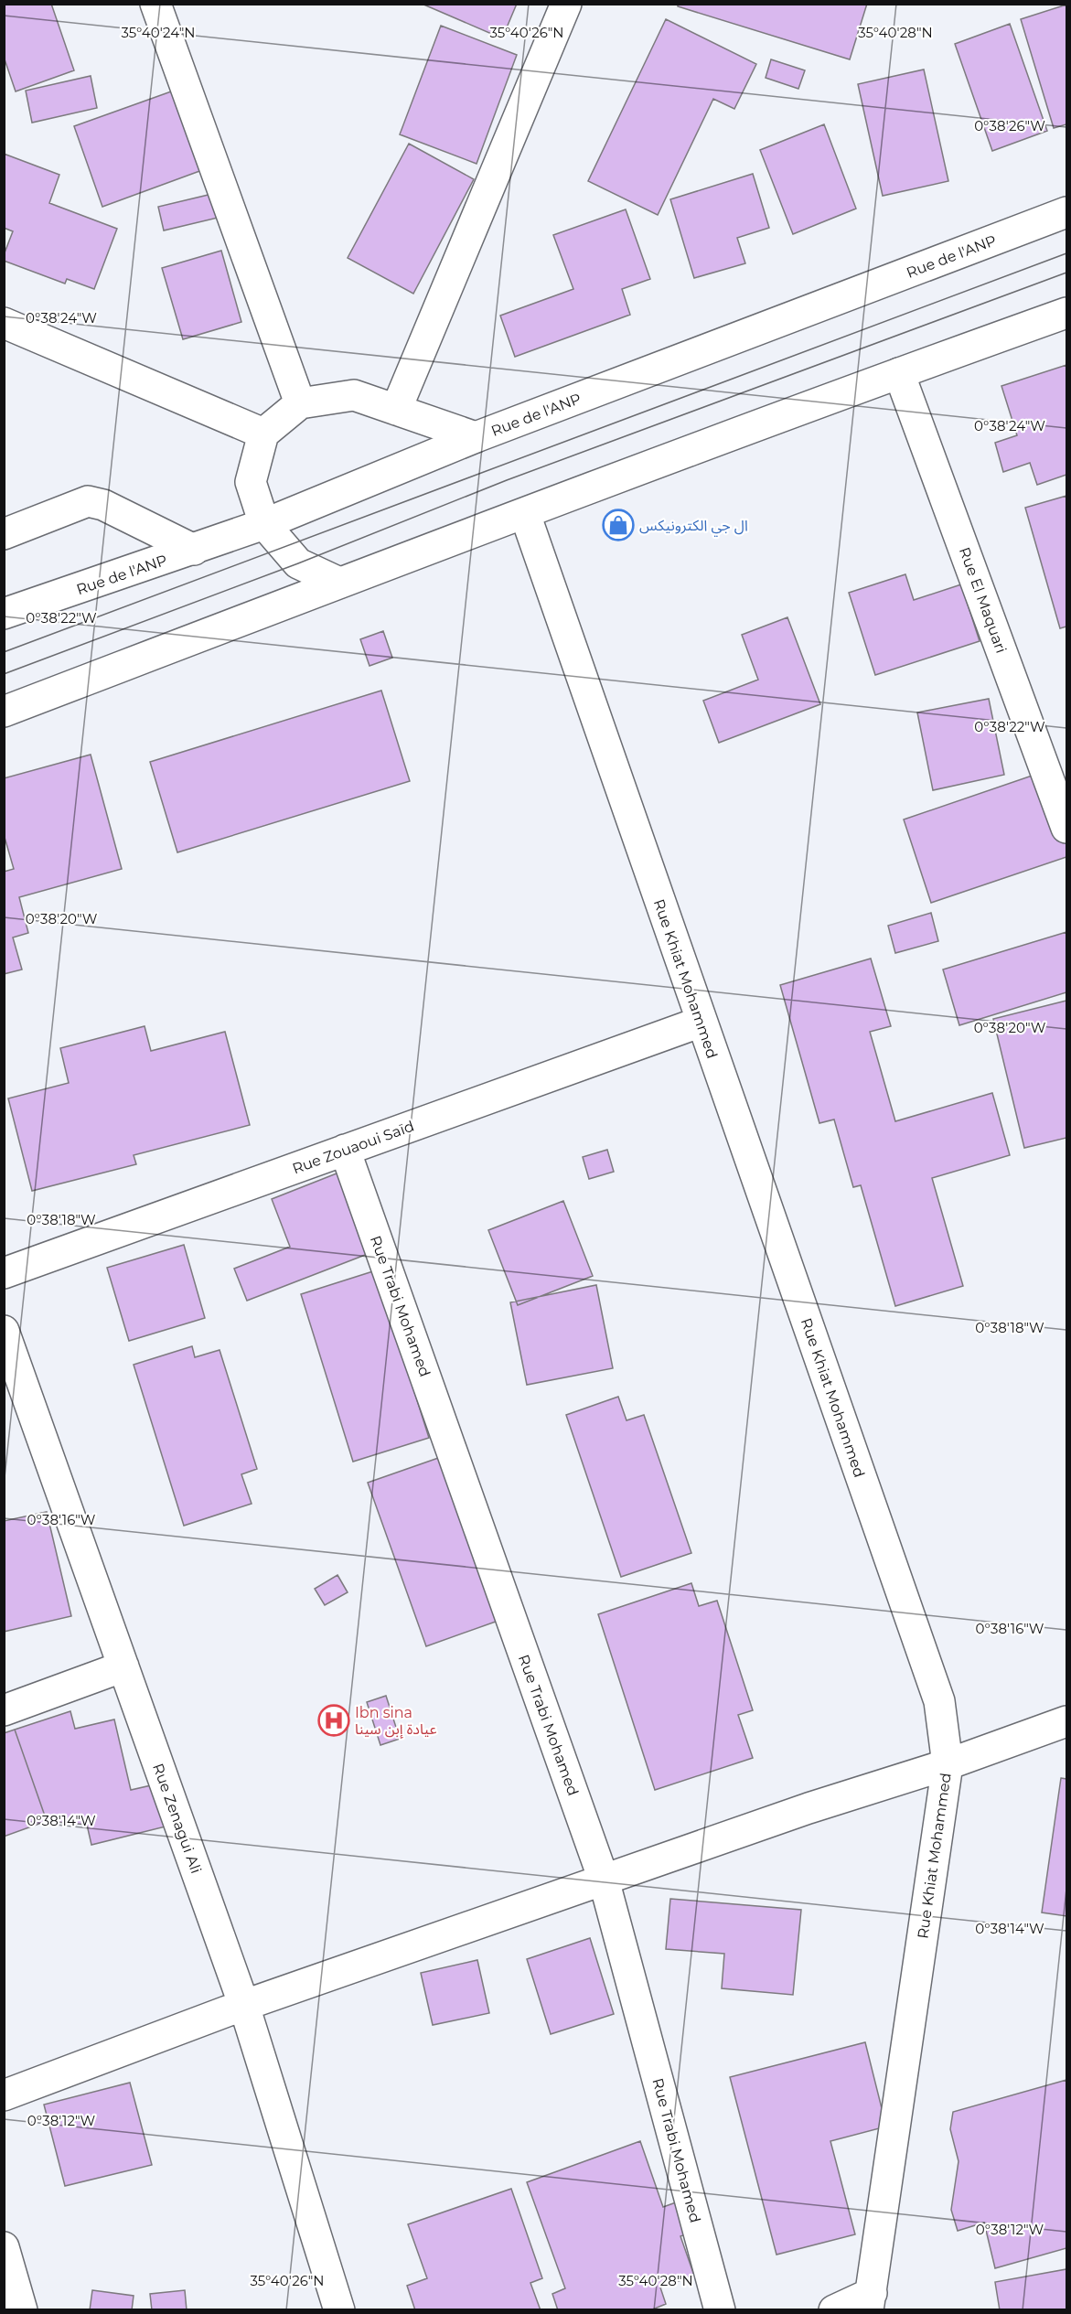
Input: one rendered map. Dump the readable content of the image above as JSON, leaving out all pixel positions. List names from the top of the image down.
{
  "streets": {
    "street": [
      "Rue de l'ANP",
      "Rue El Maquari",
      "Rue Khiat Mohammed",
      "Rue Zouaoui Saïd",
      "Rue Trabi Mohamed",
      "Rue Zenagui Ali"
    ]
  },
  "crossings": [
    ["Rue Khiat Mohammed", "Rue Zouaoui Saïd"],
    ["Rue Zouaoui Saïd", "Rue Trabi Mohamed"]
  ],
  "places": {
    "shop": ["ال جي الكترونيكس"],
    "hospital": ["Ibn sina عيادة إبن سينا"]
  },
  "coordinates": [
    "35°40'24\"N",
    "35°40'26\"N",
    "35°40'28\"N",
    "0°38'26\"W",
    "0°38'24\"W",
    "0°38'22\"W",
    "0°38'20\"W",
    "0°38'18\"W",
    "0°38'16\"W",
    "0°38'14\"W",
    "0°38'12\"W"
  ]
}
